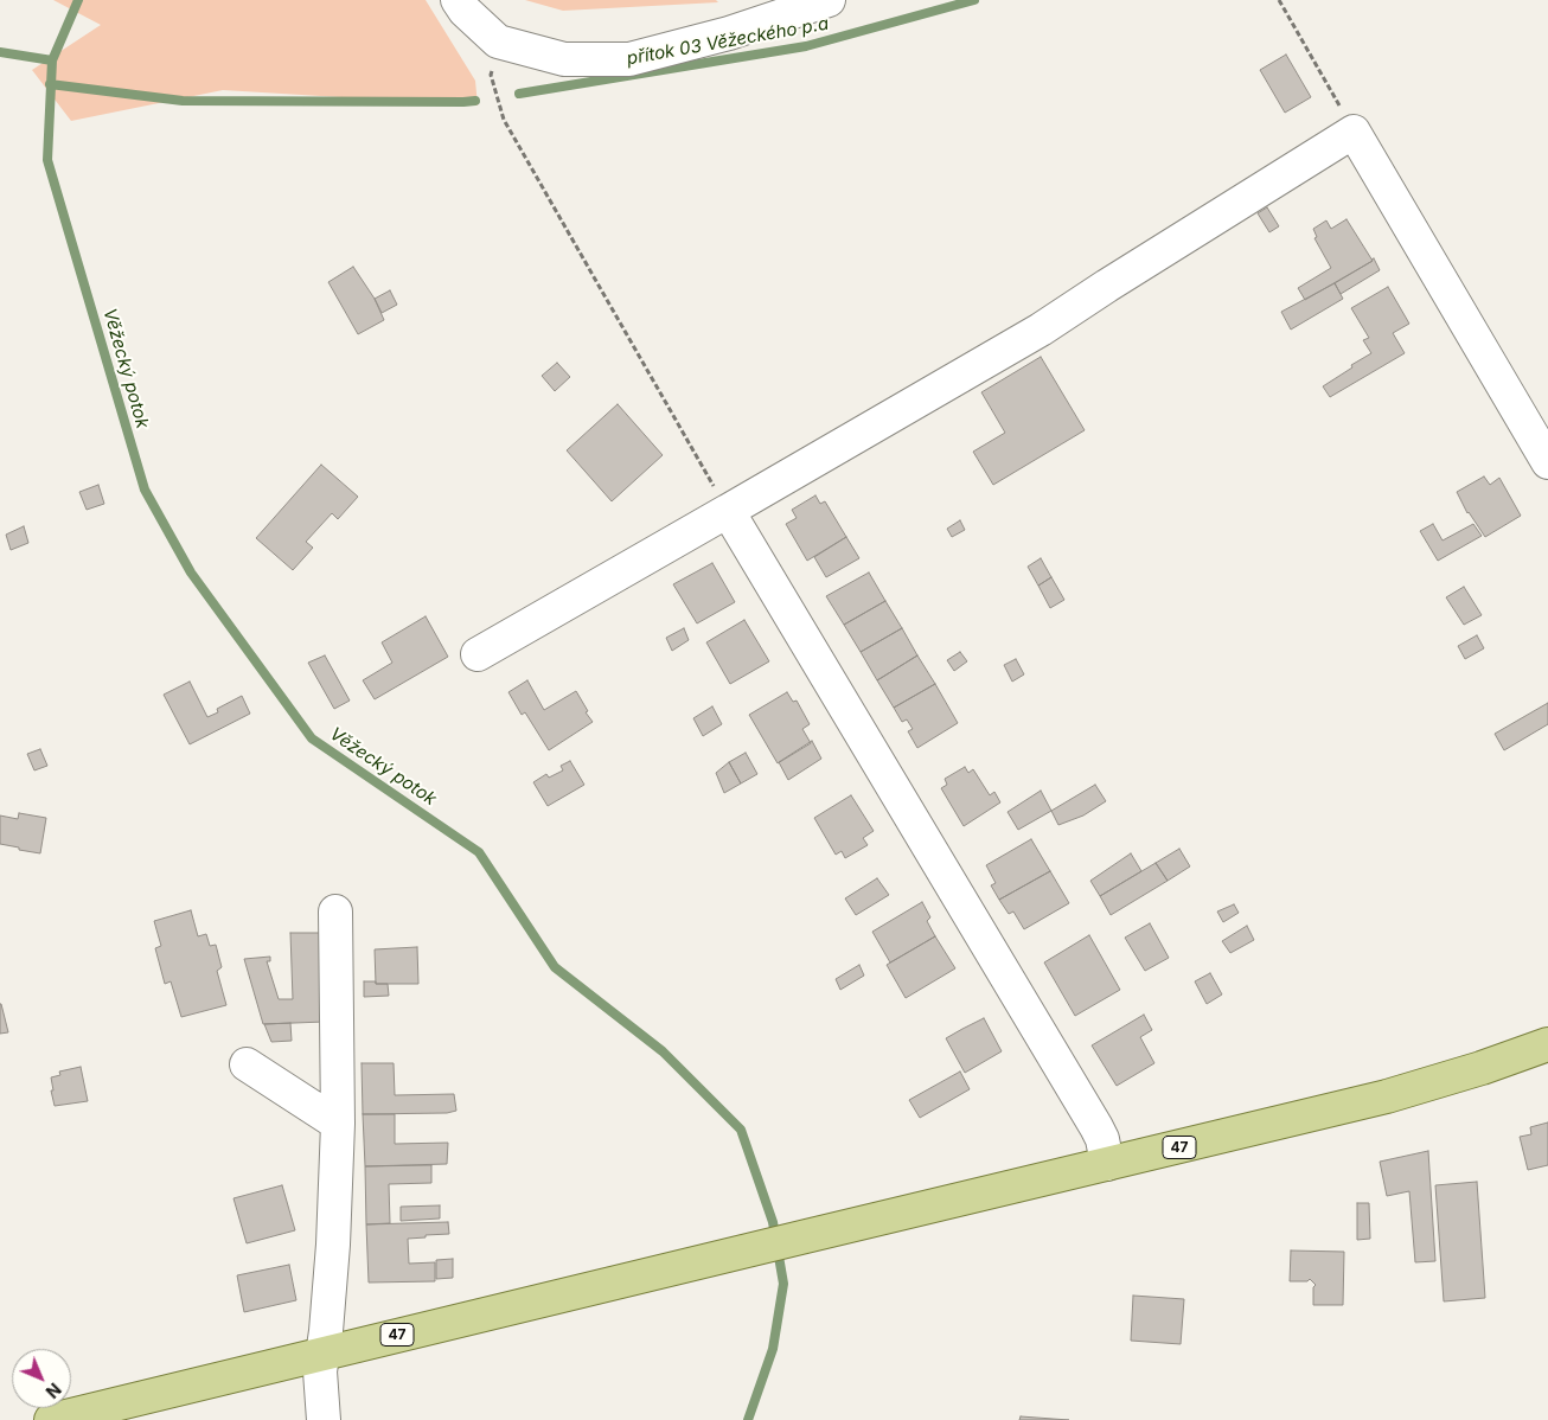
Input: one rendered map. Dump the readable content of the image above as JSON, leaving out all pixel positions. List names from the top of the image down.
{
  "streets": {
    "main road": ["47"]
  },
  "water": ["přítok 03 Věžeckého p.a", "Věžecký potok"],
  "north": "bottom right"
}
